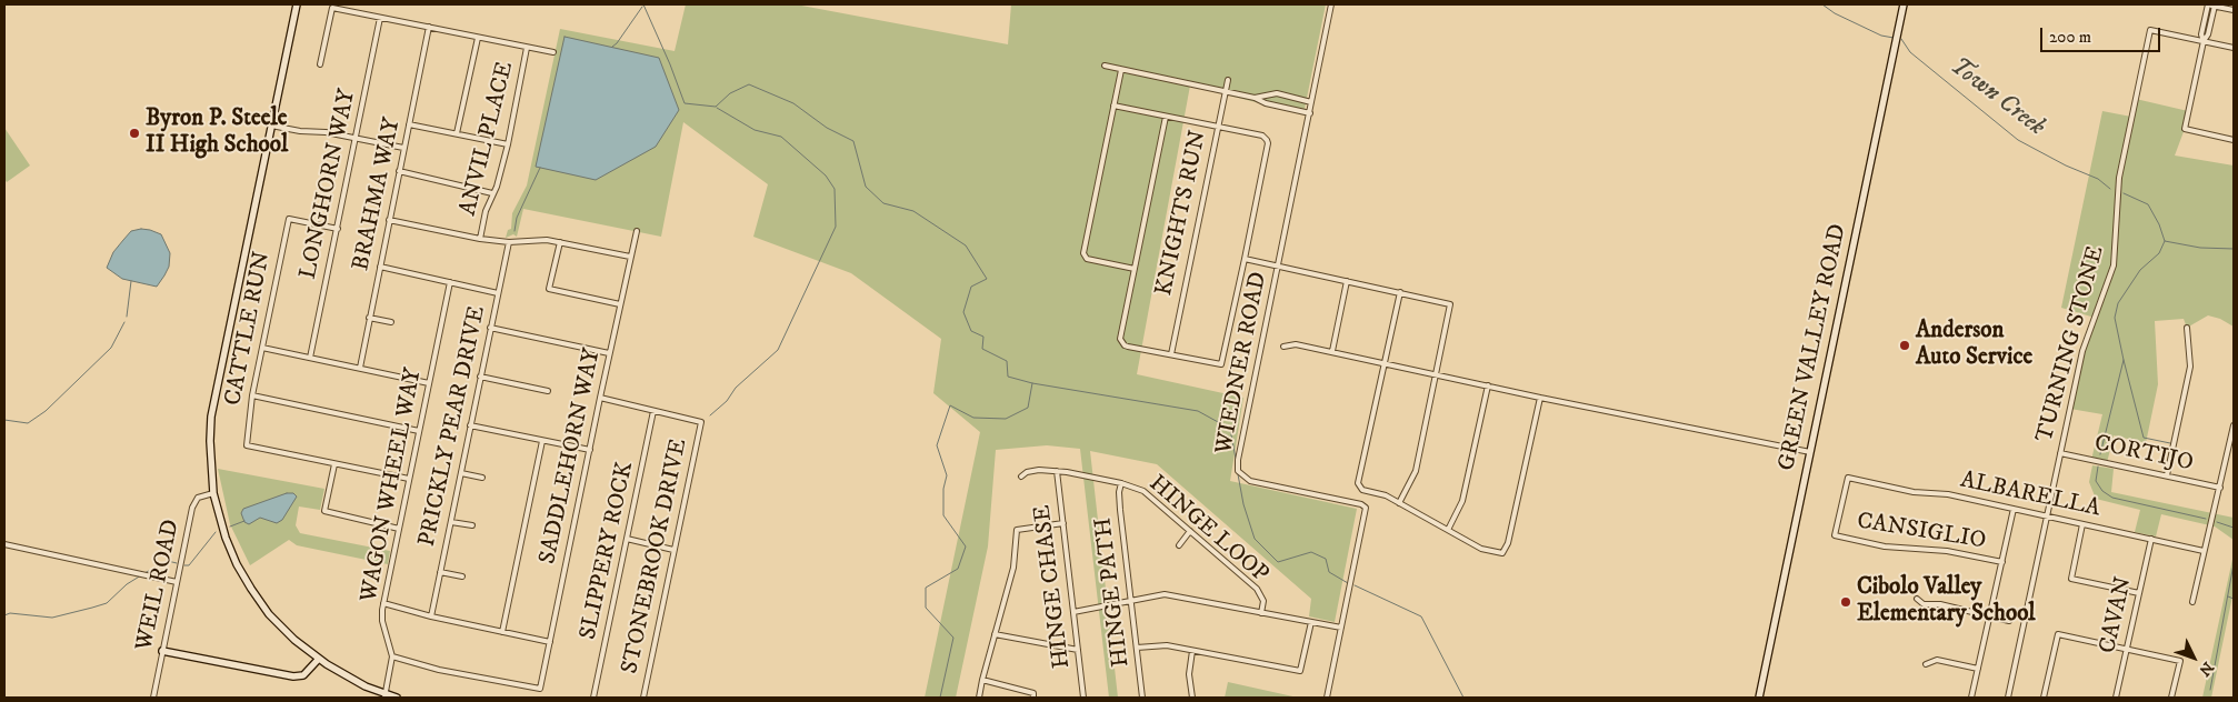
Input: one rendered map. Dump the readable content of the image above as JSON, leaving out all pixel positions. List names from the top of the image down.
{
  "streets": {
    "main road": ["GREEN VALLEY ROAD"],
    "street": [
      "ANVIL PLACE",
      "LONGHORN WAY",
      "BRAHMA WAY",
      "KNIGHTS RUN",
      "CATTLE RUN",
      "TURNING STONE",
      "WIEDNER ROAD",
      "PRICKLY PEAR DRIVE",
      "CORTIJO",
      "SADDLEHORN WAY",
      "WAGON WHEEL WAY",
      "ALBARELLA",
      "HINGE LOOP",
      "CANSIGLIO",
      "SLIPPERY ROCK",
      "STONEBROOK DRIVE",
      "WEIL ROAD",
      "HINGE CHASE",
      "HINGE PATH",
      "CAVAN"
    ]
  },
  "crossings": [
    ["LONGHORN WAY", "CATTLE RUN"],
    ["TURNING STONE", "CORTIJO"],
    ["TURNING STONE", "ALBARELLA"],
    ["SADDLEHORN WAY", "WAGON WHEEL WAY"],
    ["ALBARELLA", "CANSIGLIO"],
    ["ALBARELLA", "CAVAN"],
    ["HINGE LOOP", "HINGE CHASE"],
    ["HINGE LOOP", "HINGE PATH"],
    ["SLIPPERY ROCK", "STONEBROOK DRIVE"]
  ],
  "water": ["Town Creek"],
  "places": ["Byron P. Steele II High School", "Anderson Auto Service", "Cibolo Valley Elementary School"],
  "scale_bar": "200 m",
  "north": "bottom right"
}
